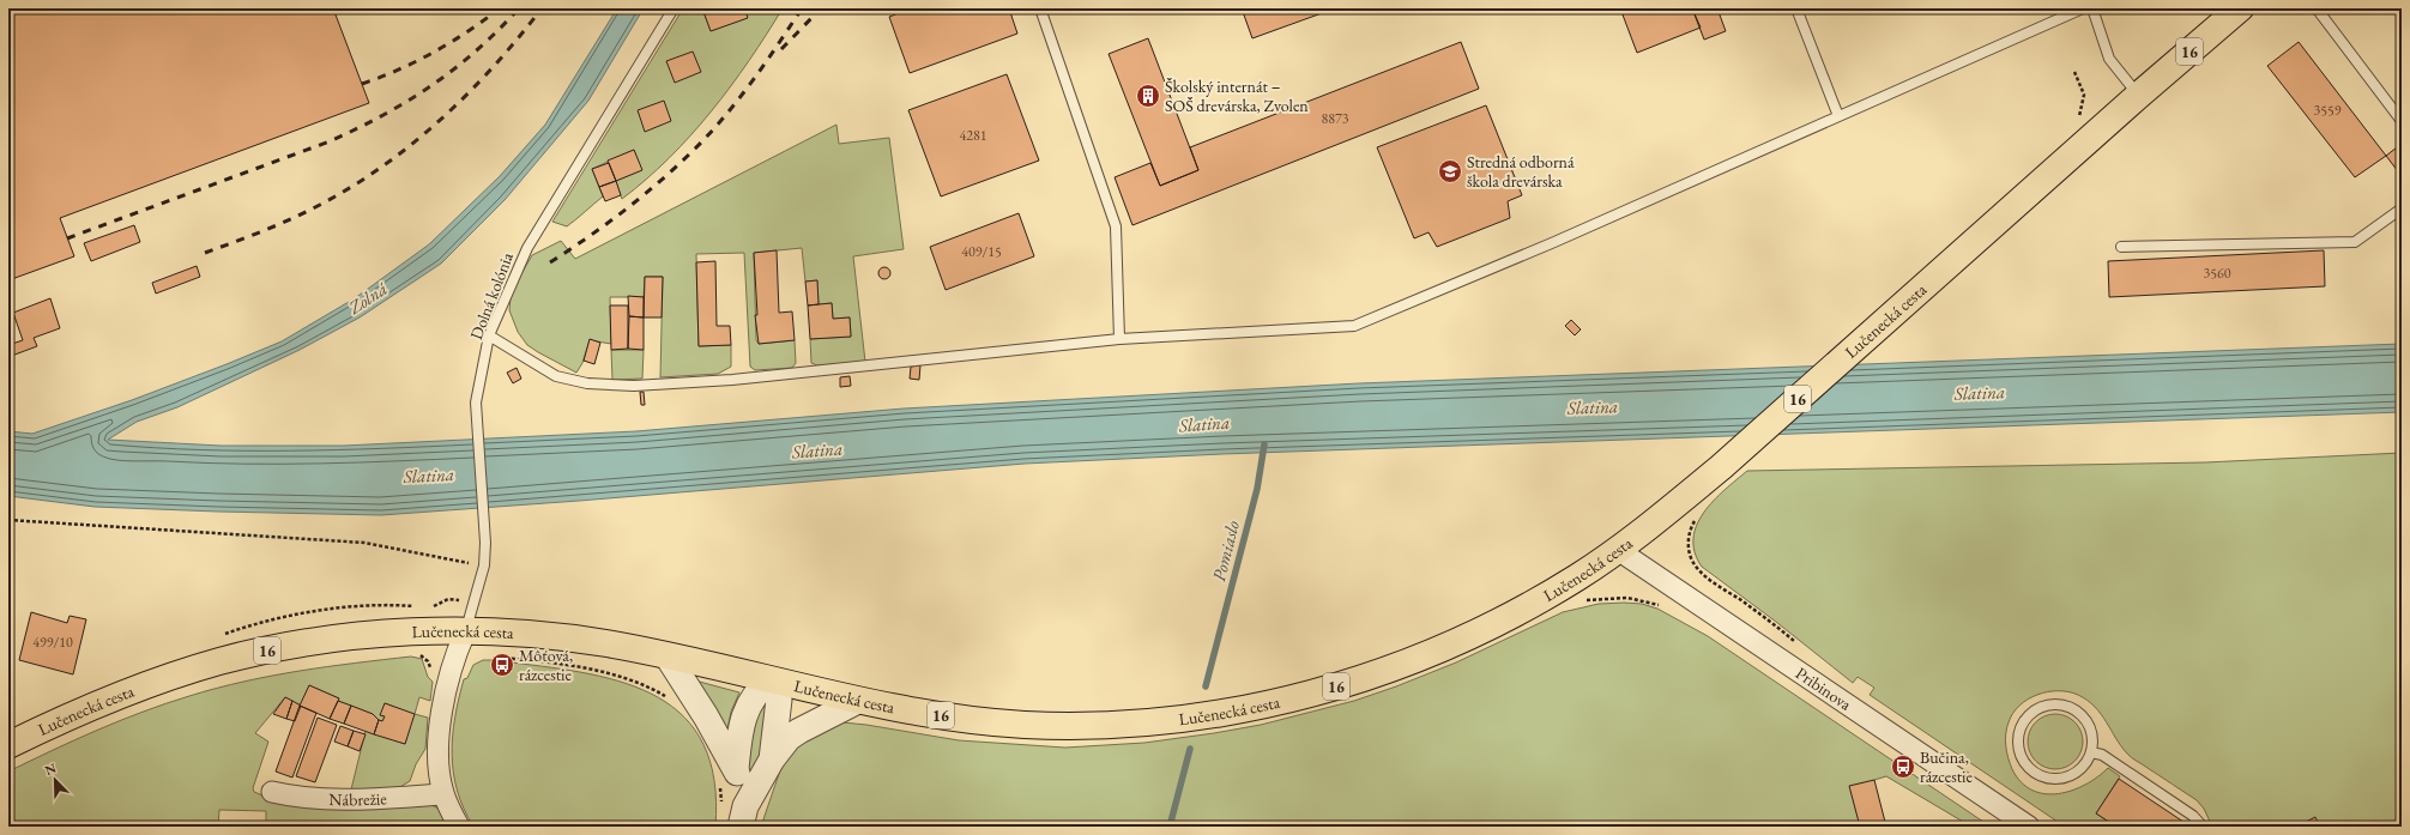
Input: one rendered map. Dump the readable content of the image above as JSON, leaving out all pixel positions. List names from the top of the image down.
{
  "streets": {
    "main road": ["16", "Lučenecká cesta"],
    "street": ["Pribinova", "Nábrežie"],
    "lane": ["Dolná kolónia"]
  },
  "crossings": [
    ["Dolná kolónia", "Lučenecká cesta"],
    ["Lučenecká cesta", "Pribinova"]
  ],
  "water": ["Zolná", "Slatina", "Pomiaslo"],
  "places": {
    "building": ["Školský internát – SOŠ drevárska, Zvolen"],
    "school or university": ["Stredná odborná škola drevárska"],
    "bus stop": ["Môťová, rázcestie", "Bučina, rázcestie"]
  },
  "house_numbers": [
    "3559",
    "8873",
    "4281",
    "409/15",
    "3560",
    "499/10"
  ],
  "north": "top left"
}
